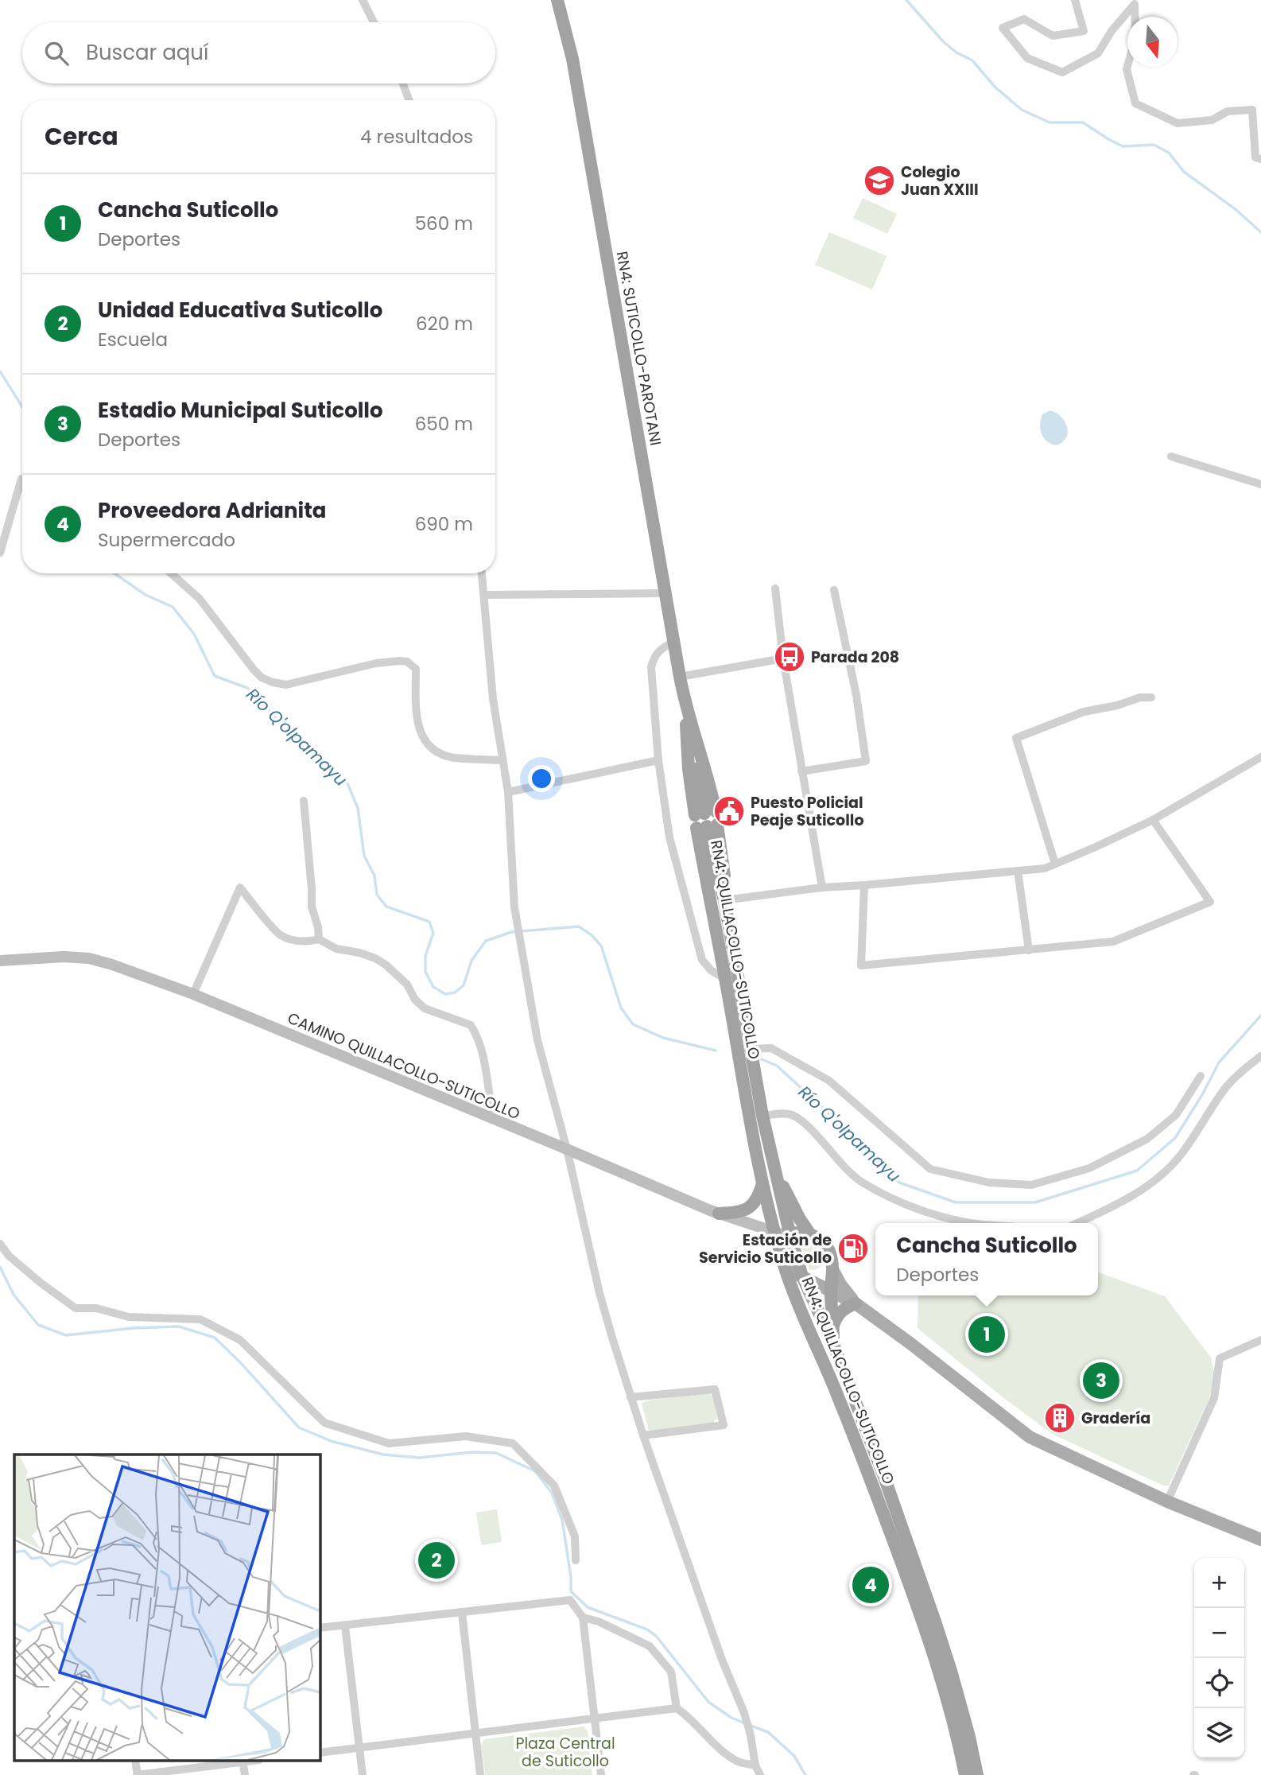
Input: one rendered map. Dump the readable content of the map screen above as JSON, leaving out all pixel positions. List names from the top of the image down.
{
  "streets": {
    "highway": ["RN4: SUTICOLLO-PAROTANI", "RN4: QUILLACOLLO-SUTICOLLO"],
    "main road": ["CAMINO QUILLACOLLO-SUTICOLLO"]
  },
  "crossings": [
    ["RN4: SUTICOLLO-PAROTANI", "RN4: QUILLACOLLO-SUTICOLLO"],
    ["RN4: QUILLACOLLO-SUTICOLLO", "CAMINO QUILLACOLLO-SUTICOLLO"]
  ],
  "water": ["Río Q'olpamayu"],
  "parks": ["Plaza Central de Suticollo"],
  "places": {
    "school or university": ["Colegio Juan XXIII"],
    "bus stop": ["Parada 208"],
    "public building": ["Puesto Policial Peaje Suticollo"],
    "fuel station": ["Estación de Servicio Suticollo"],
    "building": ["Gradería"]
  },
  "north": "bottom",
  "page": {
    "search": "Buscar aquí",
    "heading": ["Cerca", "4 resultados"],
    "list": [
      {
        "mark": "1",
        "name": "Cancha Suticollo",
        "note": "Deportes",
        "value": "560 m"
      },
      {
        "mark": "2",
        "name": "Unidad Educativa Suticollo",
        "note": "Escuela",
        "value": "620 m"
      },
      {
        "mark": "3",
        "name": "Estadio Municipal Suticollo",
        "note": "Deportes",
        "value": "650 m"
      },
      {
        "mark": "4",
        "name": "Proveedora Adrianita",
        "note": "Supermercado",
        "value": "690 m"
      }
    ],
    "popup": ["Cancha Suticollo", "Deportes"],
    "pins": [
      "1",
      "3",
      "2",
      "4"
    ],
    "map_buttons": ["+", "−"]
  }
}
